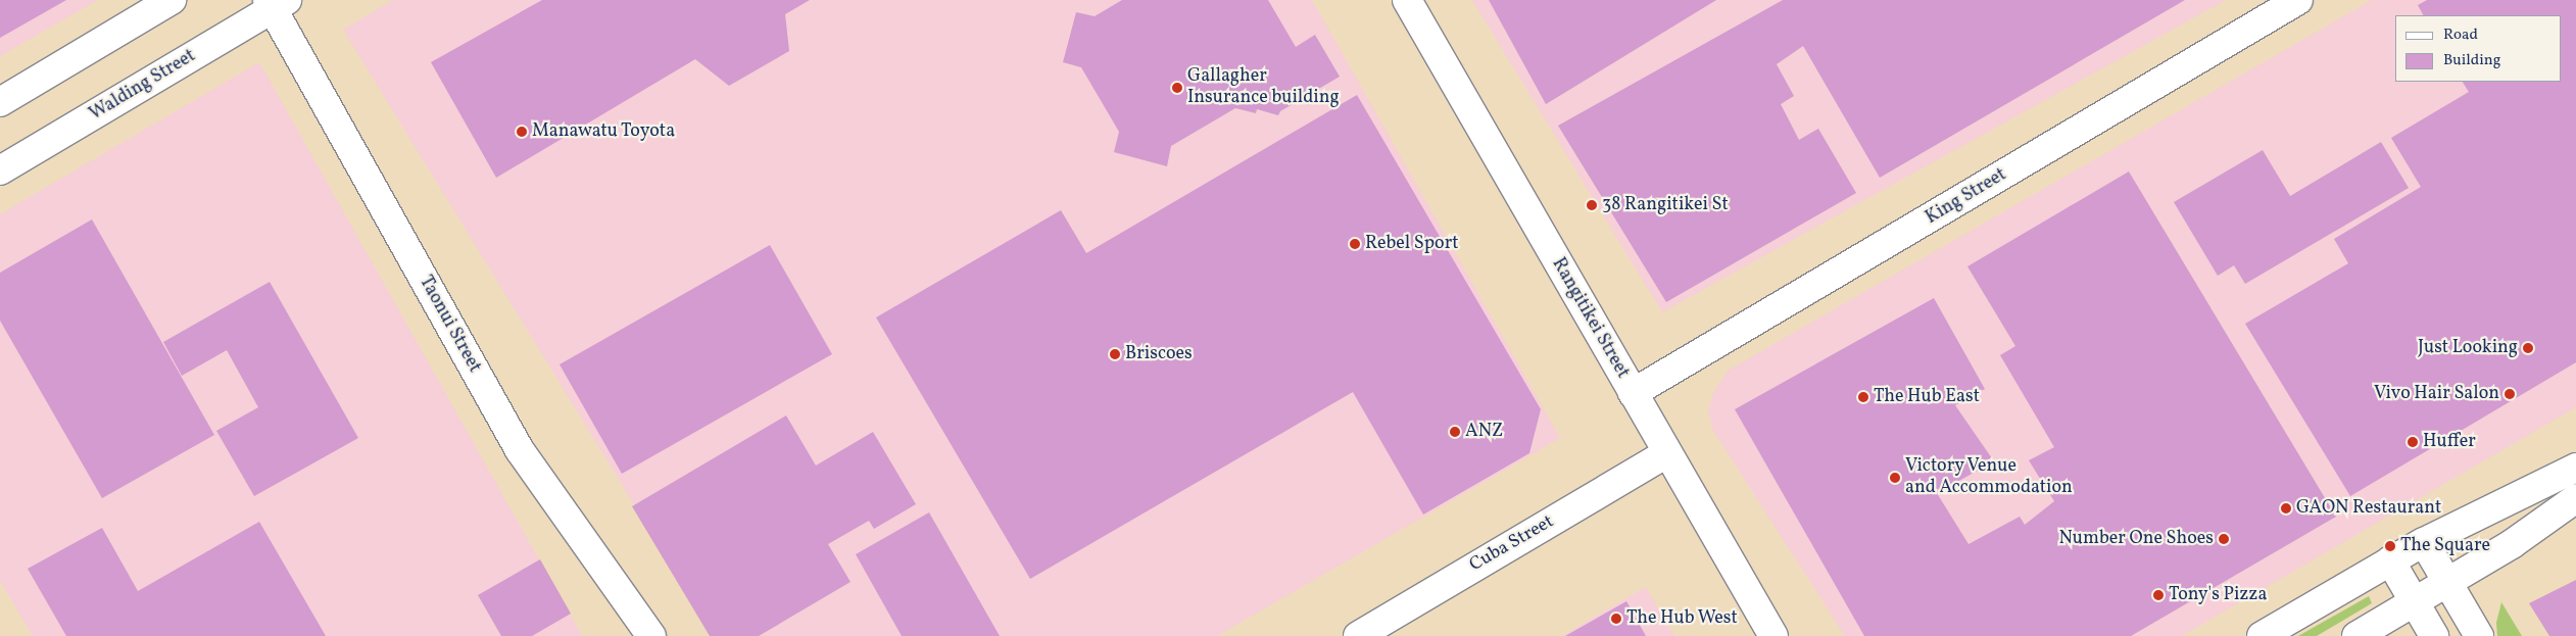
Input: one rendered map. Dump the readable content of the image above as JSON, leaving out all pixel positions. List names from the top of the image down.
{
  "streets": {
    "street": [
      "Walding Street",
      "King Street",
      "Rangitikei Street",
      "Taonui Street",
      "Cuba Street"
    ]
  },
  "crossings": [
    ["Walding Street", "Taonui Street"],
    ["King Street", "Rangitikei Street"],
    ["Rangitikei Street", "Cuba Street"]
  ],
  "places": [
    "Gallagher Insurance building",
    "Manawatu Toyota",
    "38 Rangitikei St",
    "Rebel Sport",
    "Just Looking",
    "Briscoes",
    "Vivo Hair Salon",
    "The Hub East",
    "ANZ",
    "Huffer",
    "Victory Venue and Accommodation",
    "GAON Restaurant",
    "Number One Shoes",
    "The Square",
    "Tony's Pizza",
    "The Hub West"
  ],
  "legend": ["Road", "Building"]
}
